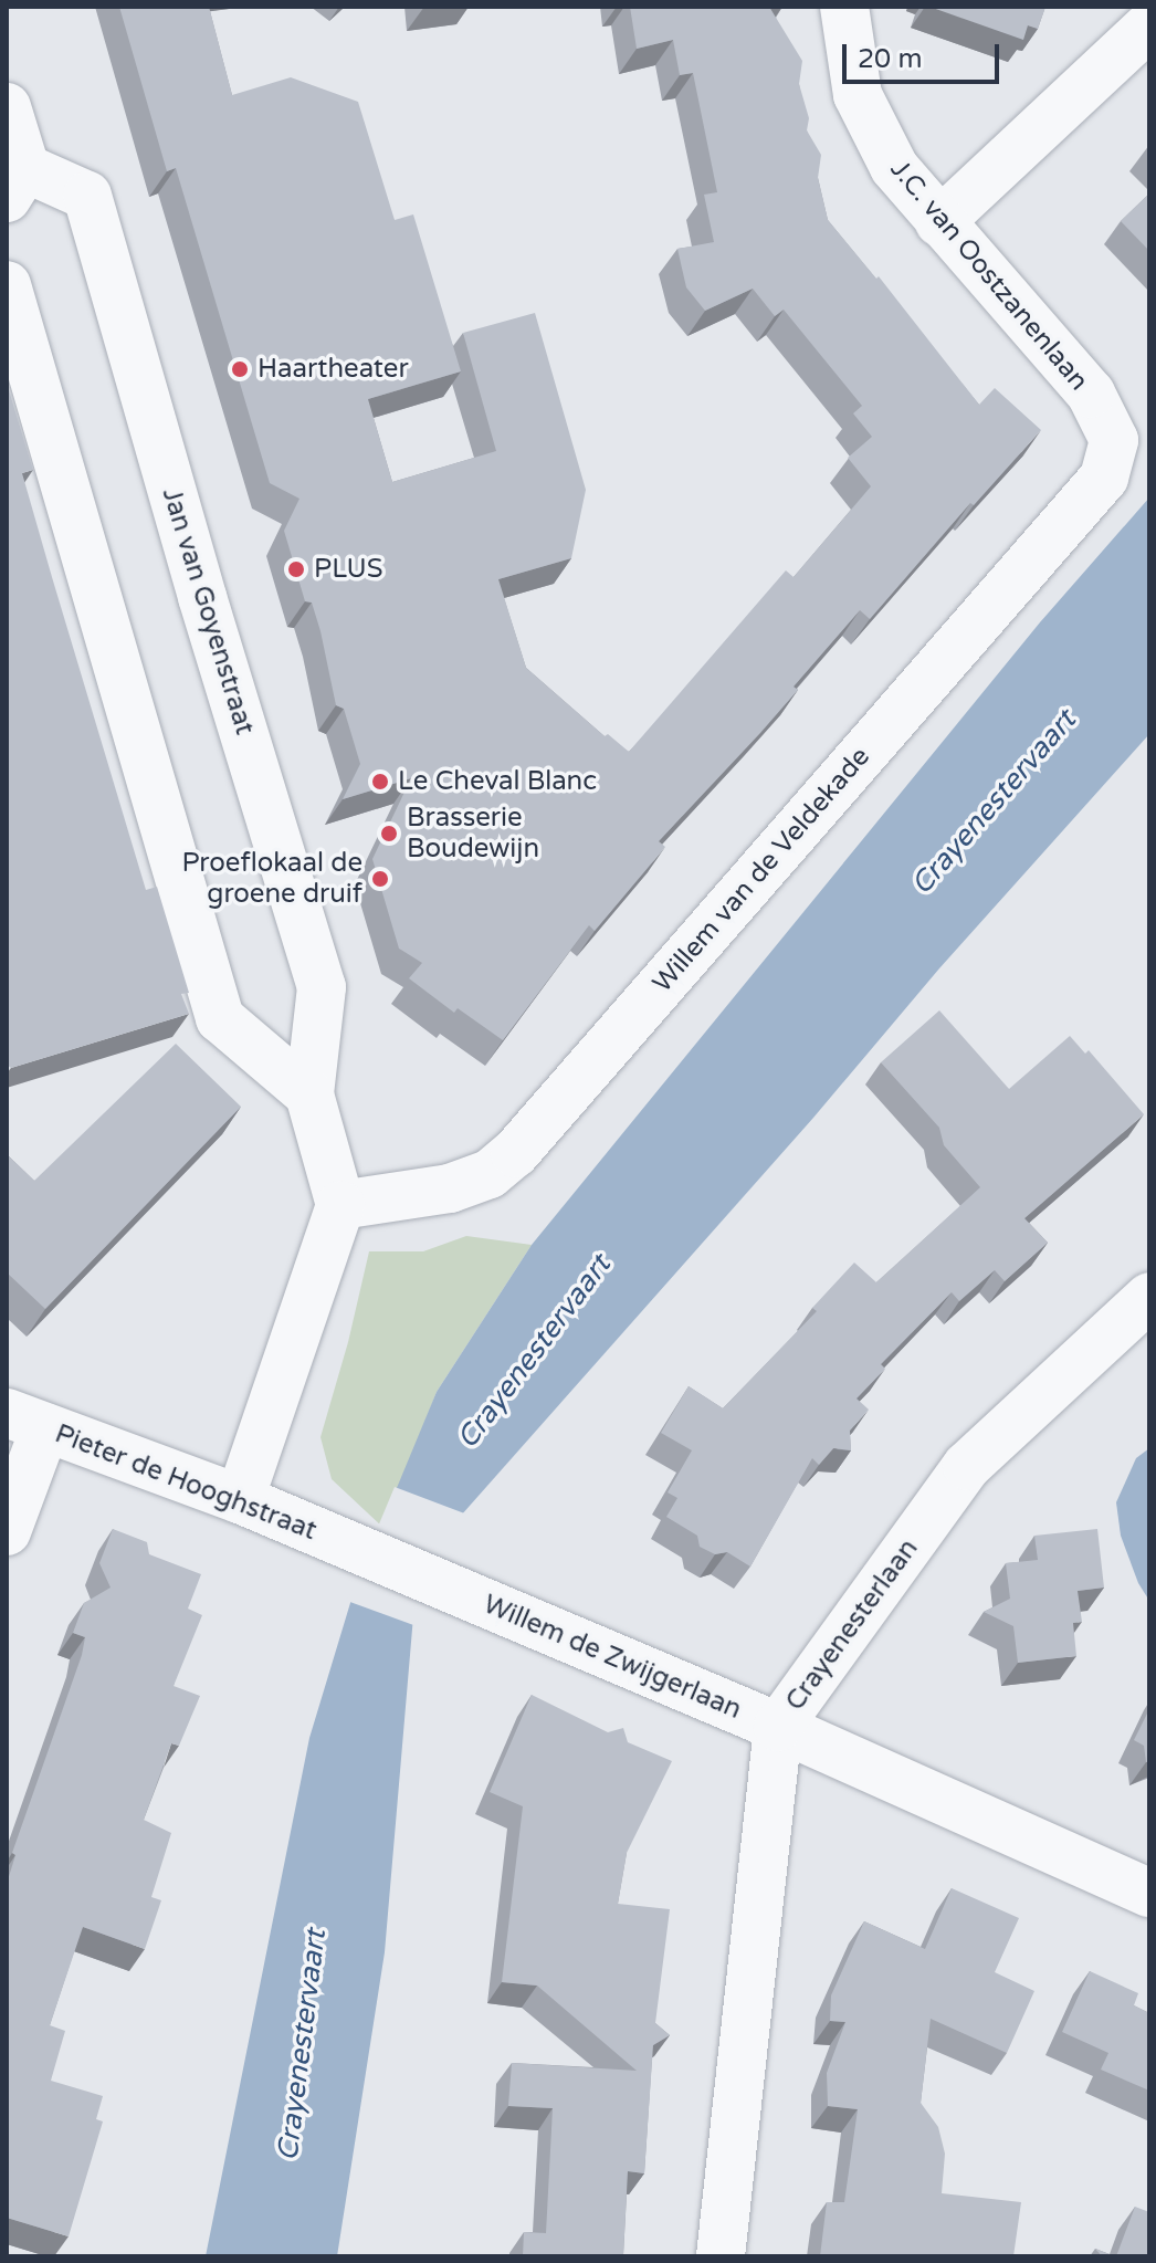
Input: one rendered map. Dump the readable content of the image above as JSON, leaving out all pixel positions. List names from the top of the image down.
{
  "streets": {
    "street": [
      "J.C. van Oostzanenlaan",
      "Jan van Goyenstraat",
      "Willem van de Veldekade",
      "Pieter de Hooghstraat",
      "Crayenesterlaan",
      "Willem de Zwijgerlaan"
    ]
  },
  "crossings": [
    ["J.C. van Oostzanenlaan", "Willem van de Veldekade"],
    ["Jan van Goyenstraat", "Willem van de Veldekade"],
    ["Pieter de Hooghstraat", "Willem de Zwijgerlaan"],
    ["Crayenesterlaan", "Willem de Zwijgerlaan"]
  ],
  "water": ["Crayenestervaart"],
  "places": [
    "Haartheater",
    "PLUS",
    "Le Cheval Blanc",
    "Brasserie Boudewijn",
    "Proeflokaal de groene druif"
  ],
  "scale_bar": "20 m"
}
